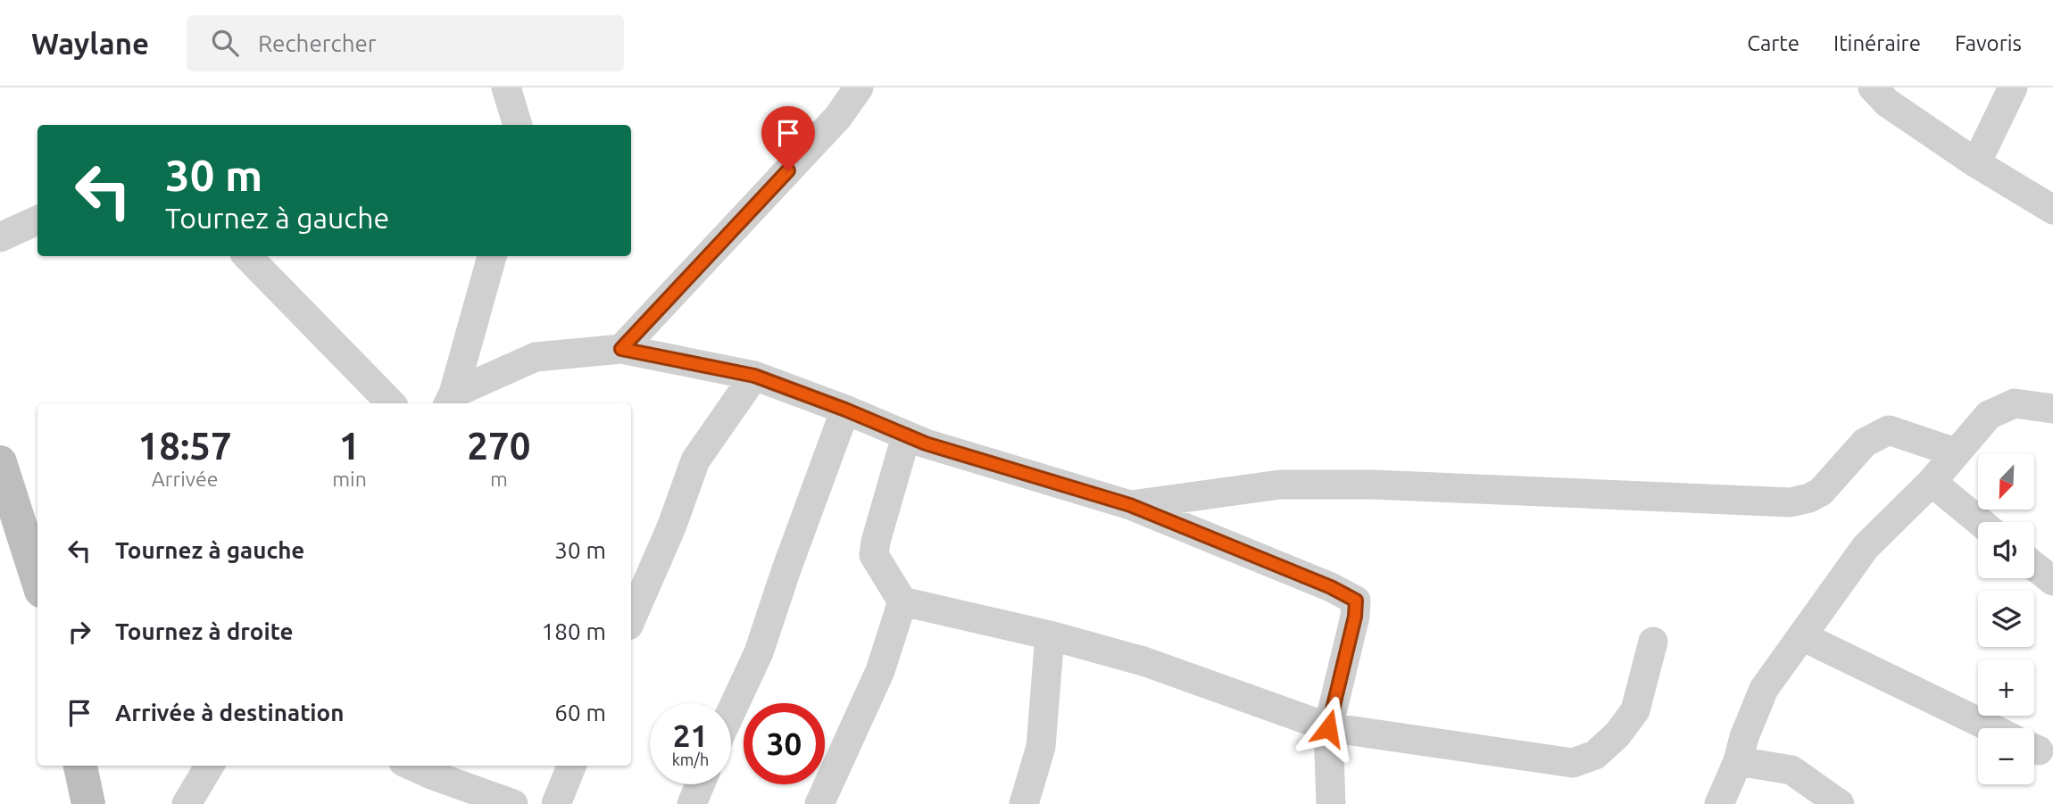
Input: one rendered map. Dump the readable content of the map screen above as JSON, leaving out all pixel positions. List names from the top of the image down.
{
  "north": "bottom left",
  "page": {
    "header": "Waylane",
    "search": "Rechercher",
    "nav": ["Carte", "Itinéraire", "Favoris"],
    "turn": ["30 m", "Tournez à gauche"],
    "eta": [
      "18:57",
      "Arrivée",
      "1",
      "min",
      "270",
      "m"
    ],
    "map_buttons": ["+", "−"],
    "list": [
      {
        "name": "Tournez à gauche",
        "value": "30 m"
      },
      {
        "name": "Tournez à droite",
        "value": "180 m"
      },
      {
        "name": "Arrivée à destination",
        "value": "60 m"
      }
    ],
    "speed": "21 km/h",
    "limit": "30"
  }
}
